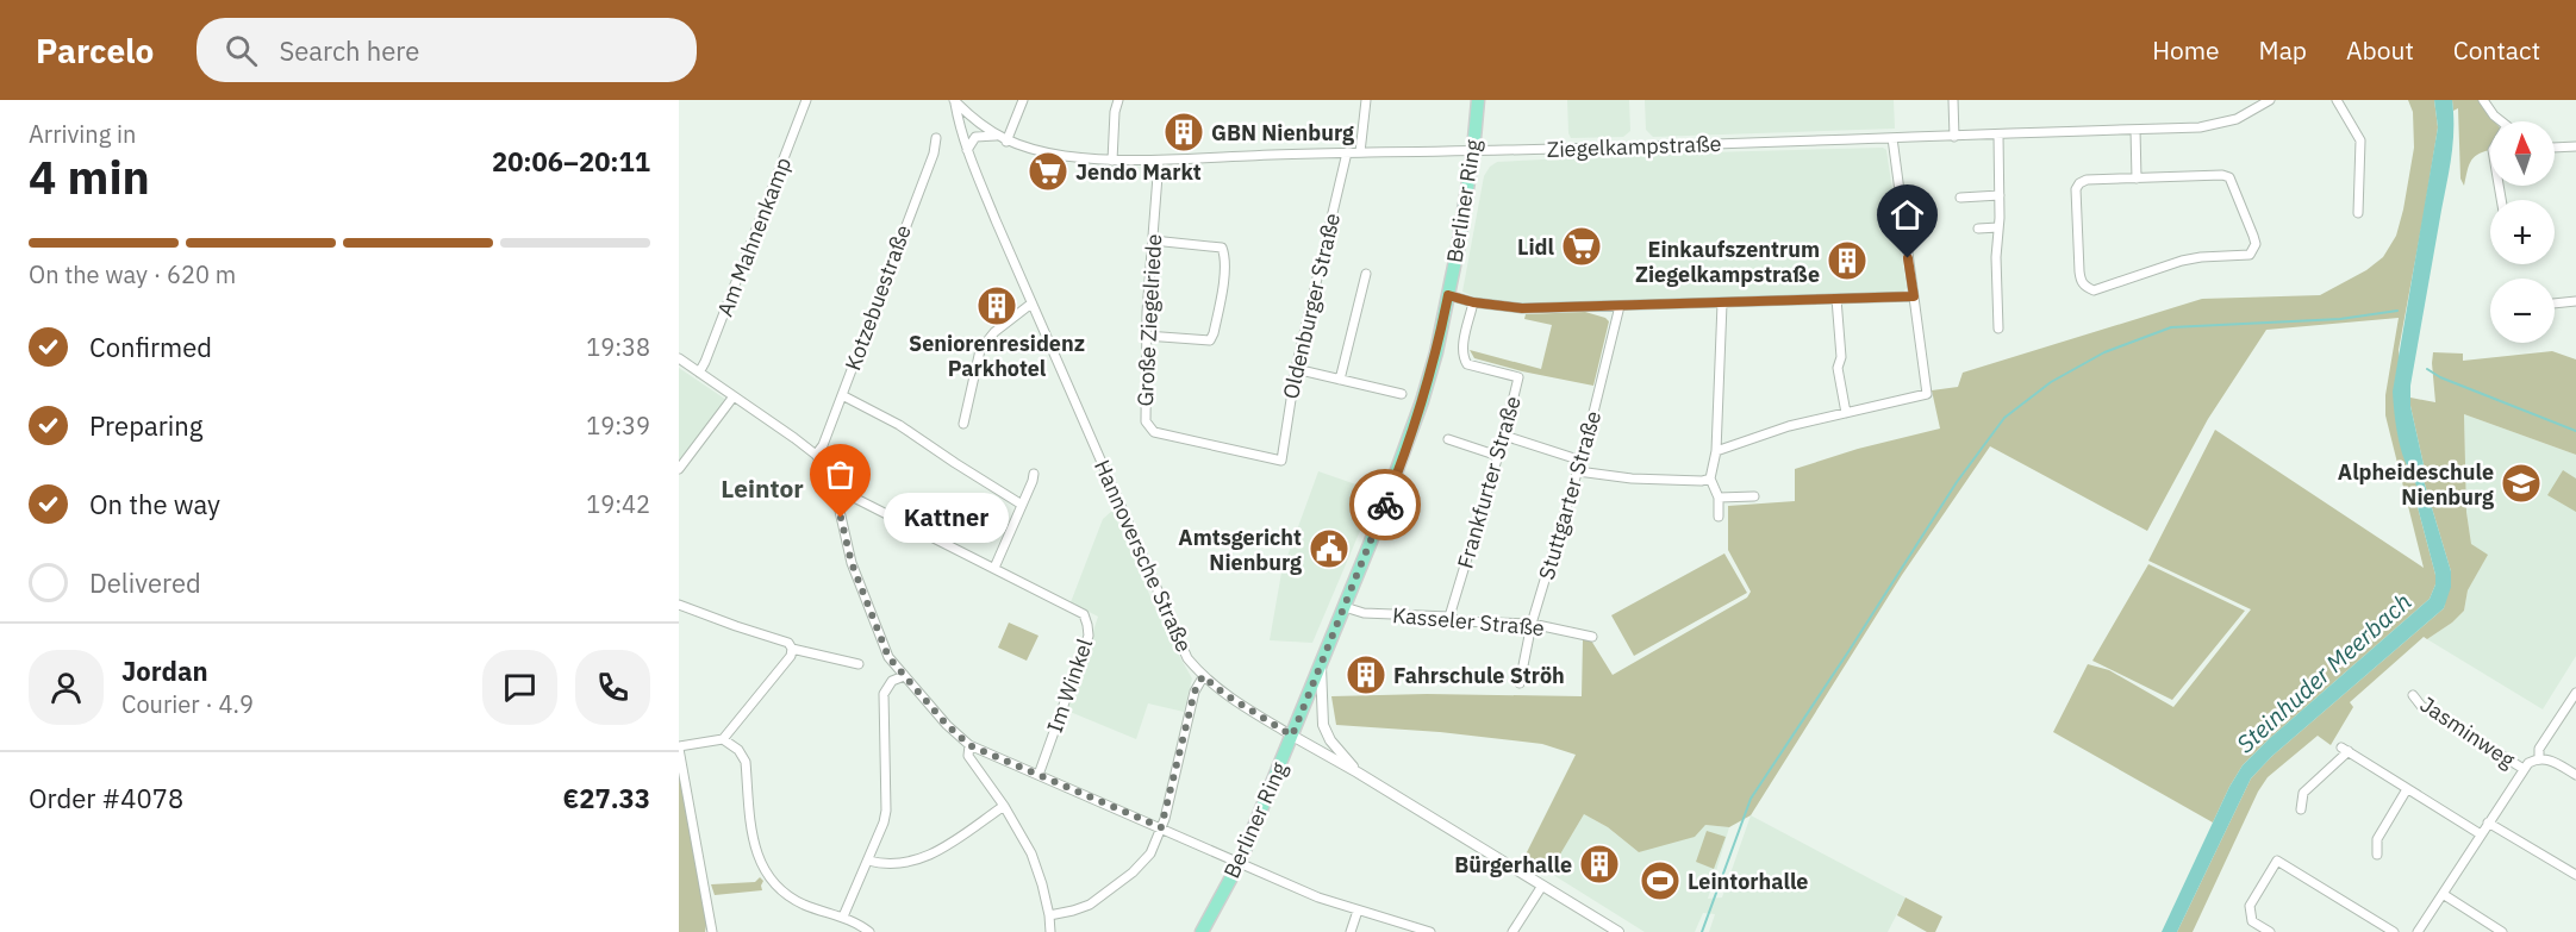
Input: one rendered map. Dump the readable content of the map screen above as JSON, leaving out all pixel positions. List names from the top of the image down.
{
  "streets": {
    "main road": ["Berliner Ring"],
    "street": [
      "Ziegelkampstraße",
      "Am Mahnenkamp",
      "Kotzebuestraße",
      "Oldenburger Straße",
      "Große Ziegelriede",
      "Frankfurter Straße",
      "Stuttgarter Straße",
      "Hannoversche Straße",
      "Kasseler Straße",
      "Im Winkel",
      "Jasminweg"
    ]
  },
  "crossings": [
    ["Ziegelkampstraße", "Berliner Ring"],
    ["Ziegelkampstraße", "Oldenburger Straße"],
    ["Ziegelkampstraße", "Große Ziegelriede"],
    ["Ziegelkampstraße", "Hannoversche Straße"],
    ["Berliner Ring", "Hannoversche Straße"],
    ["Berliner Ring", "Kasseler Straße"],
    ["Oldenburger Straße", "Große Ziegelriede"],
    ["Frankfurter Straße", "Kasseler Straße"],
    ["Stuttgarter Straße", "Kasseler Straße"]
  ],
  "districts": ["Leintor"],
  "water": ["Steinhuder Meerbach"],
  "places": {
    "building": [
      "GBN Nienburg",
      "Einkaufszentrum Ziegelkampstraße",
      "Seniorenresidenz Parkhotel",
      "Fahrschule Ströh",
      "Bürgerhalle"
    ],
    "supermarket": ["Jendo Markt", "Lidl"],
    "school or university": ["Alpheideschule Nienburg"],
    "other": ["Kattner"],
    "public building": ["Amtsgericht Nienburg"],
    "sports": ["Leintorhalle"]
  },
  "north": "top",
  "page": {
    "header": "Parcelo",
    "search": "Search here",
    "nav": [
      "Home",
      "Map",
      "About",
      "Contact"
    ],
    "heading": ["4 min", "Arriving in", "20:06–20:11"],
    "panel": [
      "Jordan",
      "Courier · 4.9",
      "Order #4078",
      "€27.33"
    ],
    "map_buttons": ["+", "−"],
    "bar": "On the way · 620 m",
    "list": [
      ["Confirmed", "19:38"],
      ["Preparing", "19:39"],
      ["On the way", "19:42"],
      "Delivered"
    ],
    "bubble": "Kattner"
  }
}
